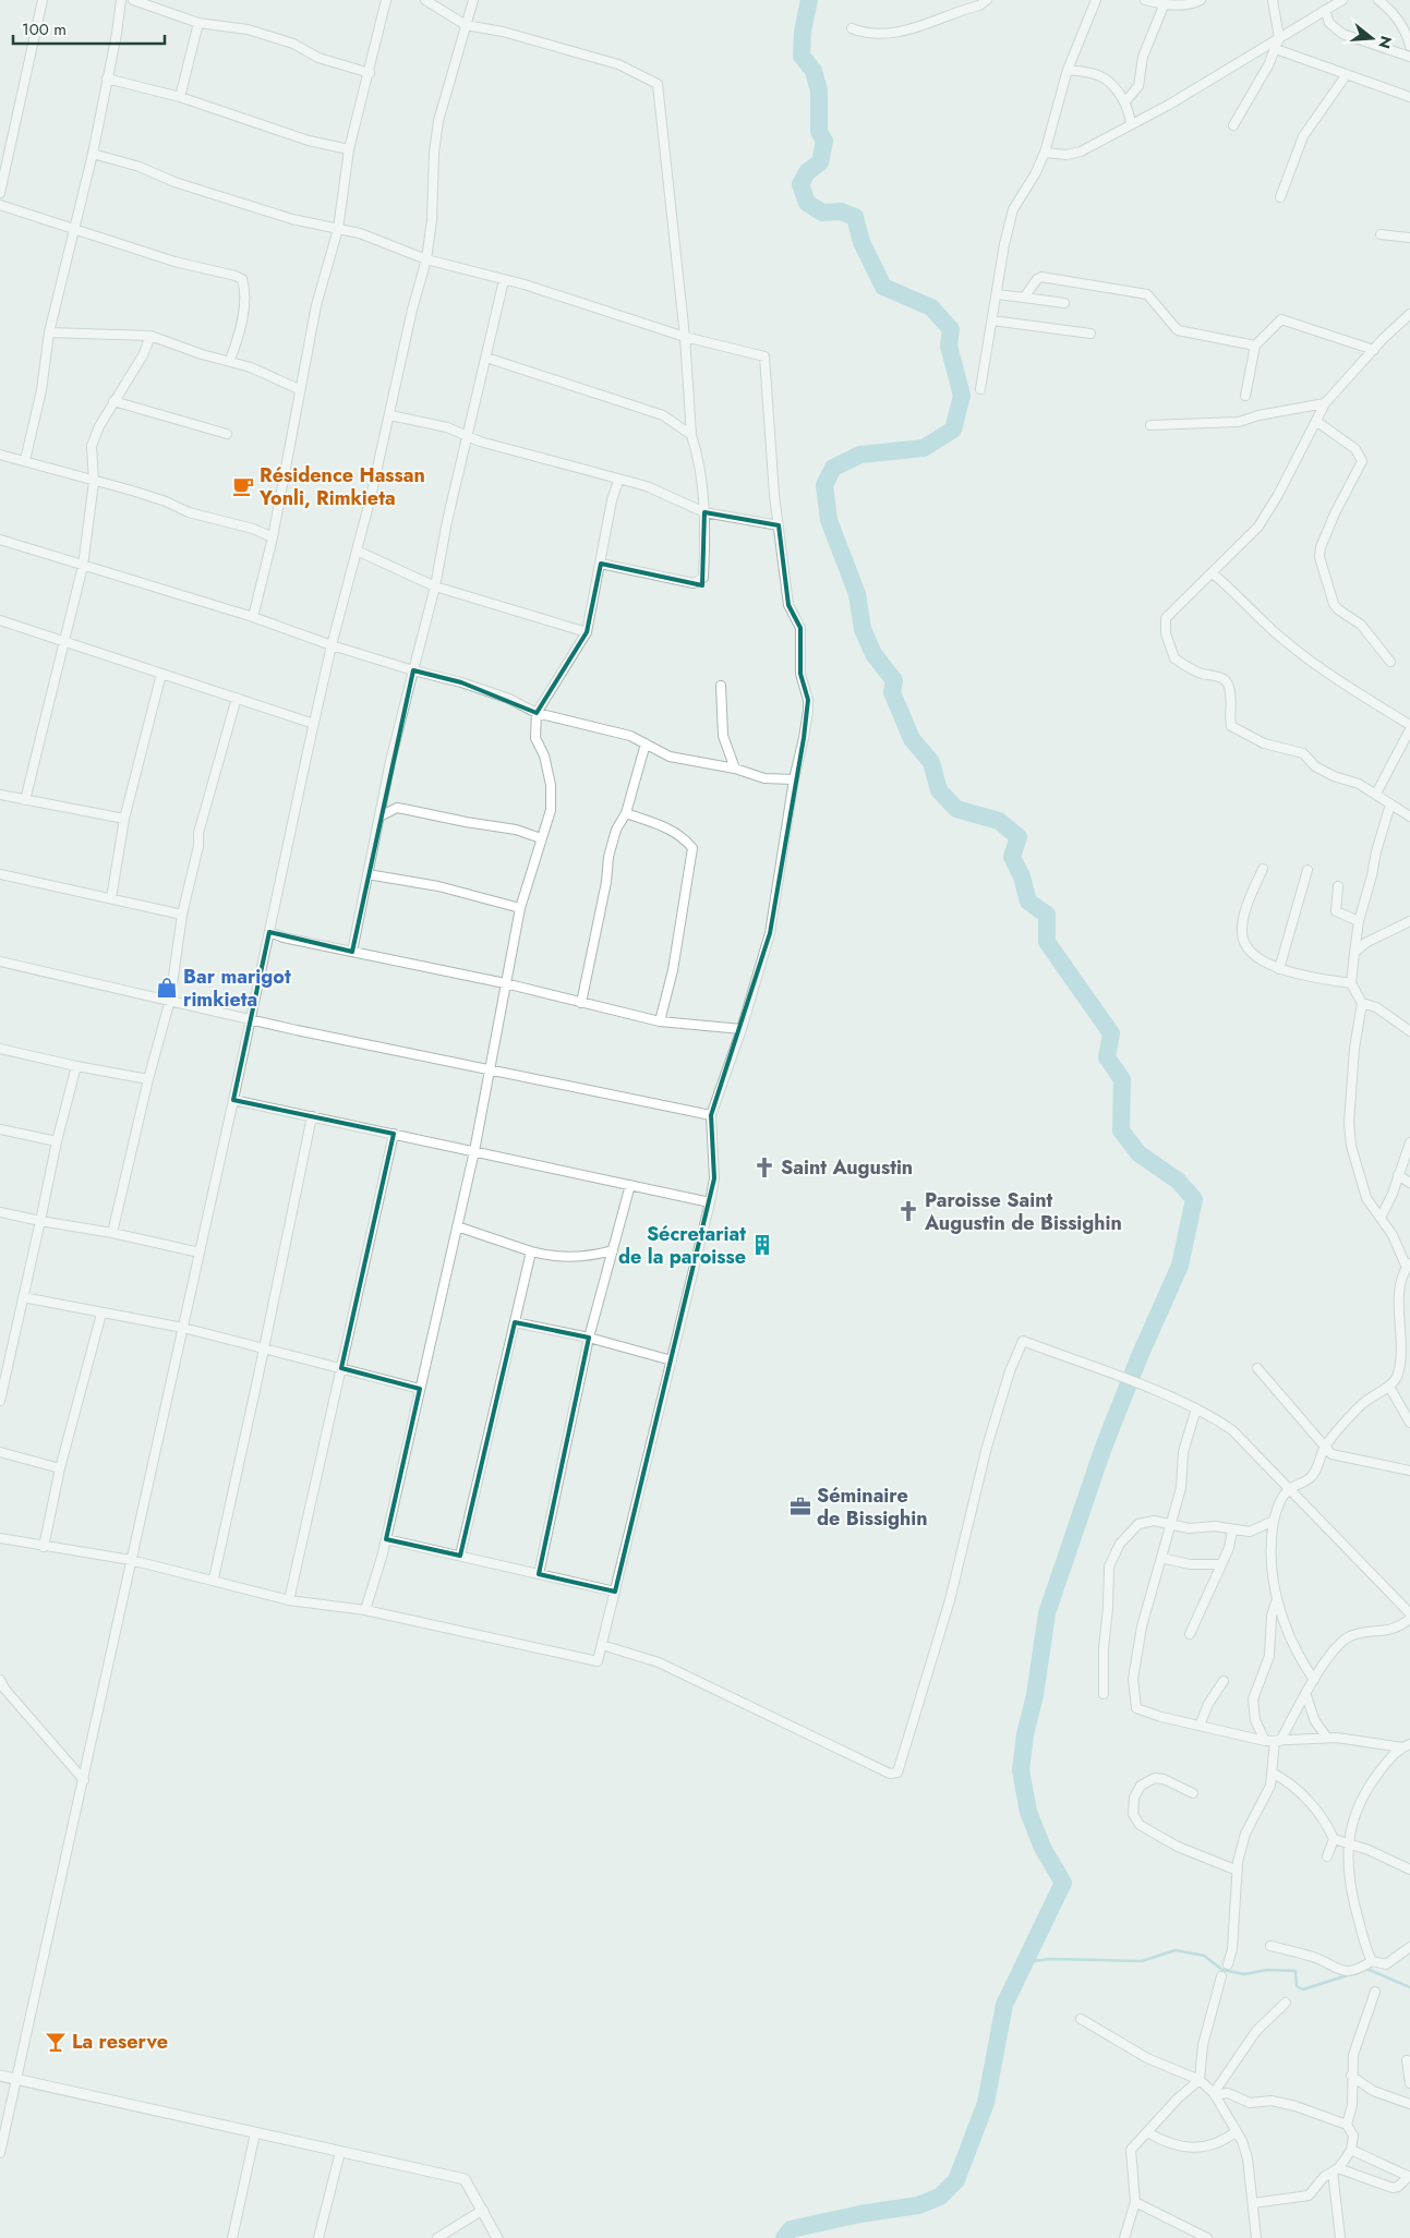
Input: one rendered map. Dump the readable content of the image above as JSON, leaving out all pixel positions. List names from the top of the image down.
{
  "places": {
    "cafe": ["Résidence Hassan Yonli, Rimkieta"],
    "shop": ["Bar marigot rimkieta"],
    "church": ["Saint Augustin", "Paroisse Saint Augustin de Bissighin"],
    "building": ["Sécretariat de la paroisse"],
    "office": ["Séminaire de Bissighin"],
    "bar": ["La reserve"]
  },
  "scale_bar": "100 m",
  "north": "right"
}
